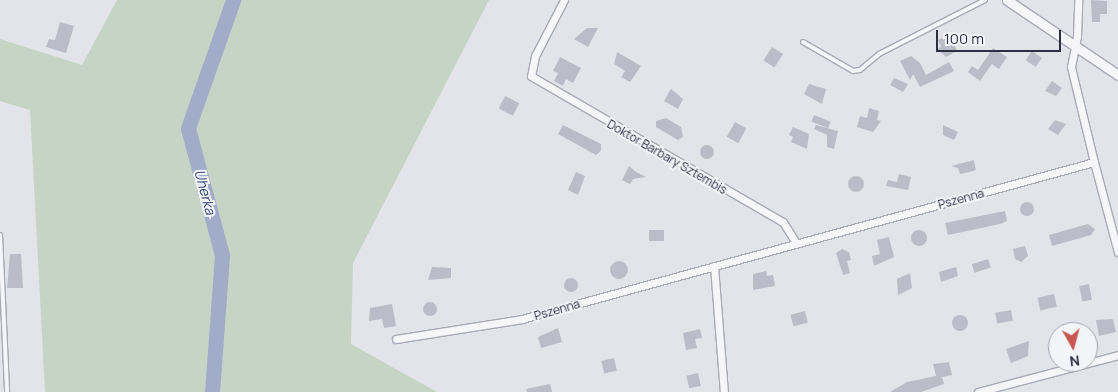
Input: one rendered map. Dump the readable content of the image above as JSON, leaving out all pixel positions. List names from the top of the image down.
{
  "streets": {
    "street": ["Doktor Barbary Sztembis", "Pszenna"]
  },
  "crossings": [
    ["Doktor Barbary Sztembis", "Pszenna"]
  ],
  "water": ["Uherka"],
  "scale_bar": "100 m",
  "north": "bottom"
}
